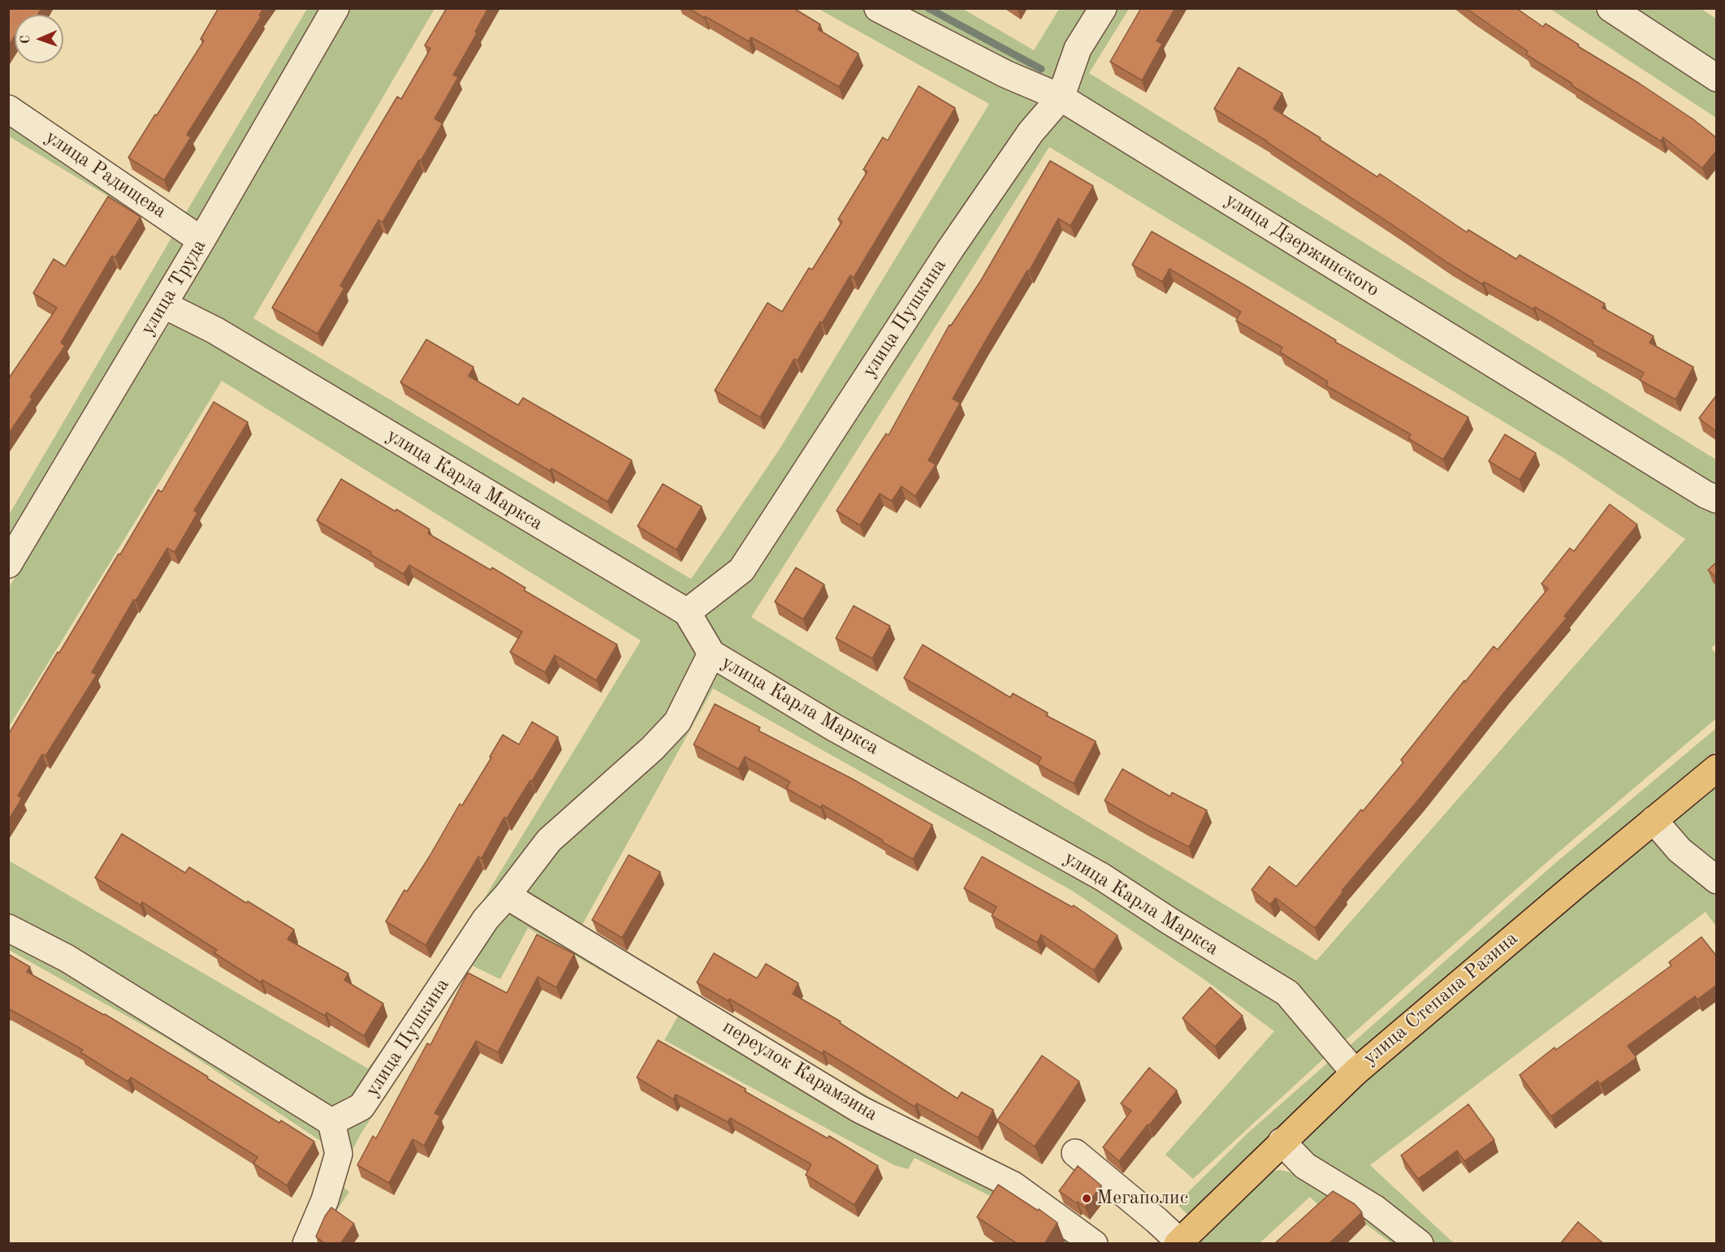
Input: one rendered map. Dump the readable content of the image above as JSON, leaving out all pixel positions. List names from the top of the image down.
{
  "streets": {
    "main road": ["улица Степана Разина"],
    "street": [
      "улица Радищева",
      "улица Дзержинского",
      "улица Труда",
      "улица Пушкина",
      "улица Карла Маркса",
      "переулок Карамзина"
    ]
  },
  "crossings": [
    ["улица Радищева", "улица Труда"],
    ["улица Дзержинского", "улица Пушкина"],
    ["улица Труда", "улица Карла Маркса"],
    ["улица Пушкина", "улица Карла Маркса"],
    ["улица Пушкина", "переулок Карамзина"],
    ["улица Карла Маркса", "улица Степана Разина"]
  ],
  "places": ["Мегаполис"],
  "north": "left"
}
